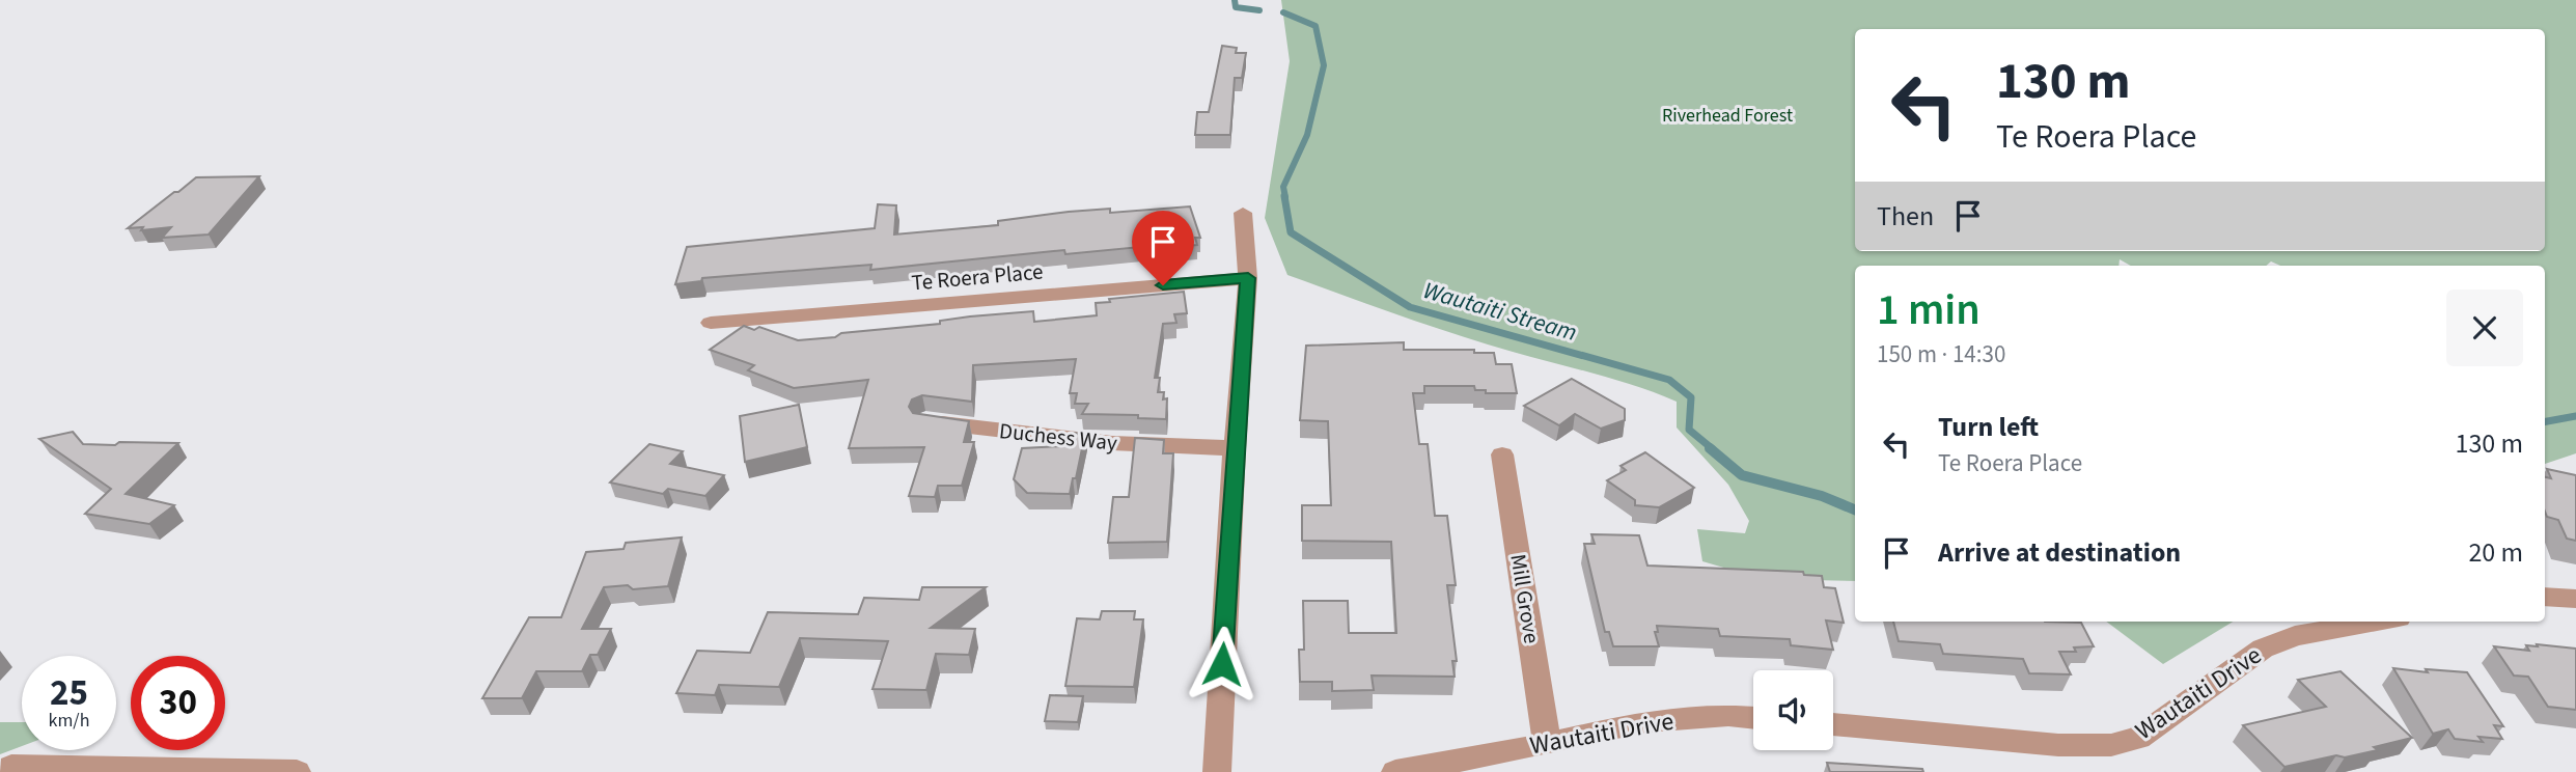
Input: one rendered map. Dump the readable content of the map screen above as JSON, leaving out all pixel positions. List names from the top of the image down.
{
  "streets": {
    "street": [
      "Te Roera Place",
      "Duchess Way",
      "Mill Grove",
      "Wautaiti Drive"
    ]
  },
  "crossings": [
    ["Mill Grove", "Wautaiti Drive"]
  ],
  "water": ["Wautaiti Stream"],
  "parks": ["Riverhead Forest"],
  "page": {
    "turn": ["130 m", "Te Roera Place"],
    "then": "Then",
    "heading": ["1 min", "150 m · 14:30"],
    "list": [
      {
        "name": "Turn left",
        "note": "Te Roera Place",
        "value": "130 m"
      },
      {
        "name": "Arrive at destination",
        "value": "20 m"
      }
    ],
    "speed": "25 km/h",
    "limit": "30"
  }
}
